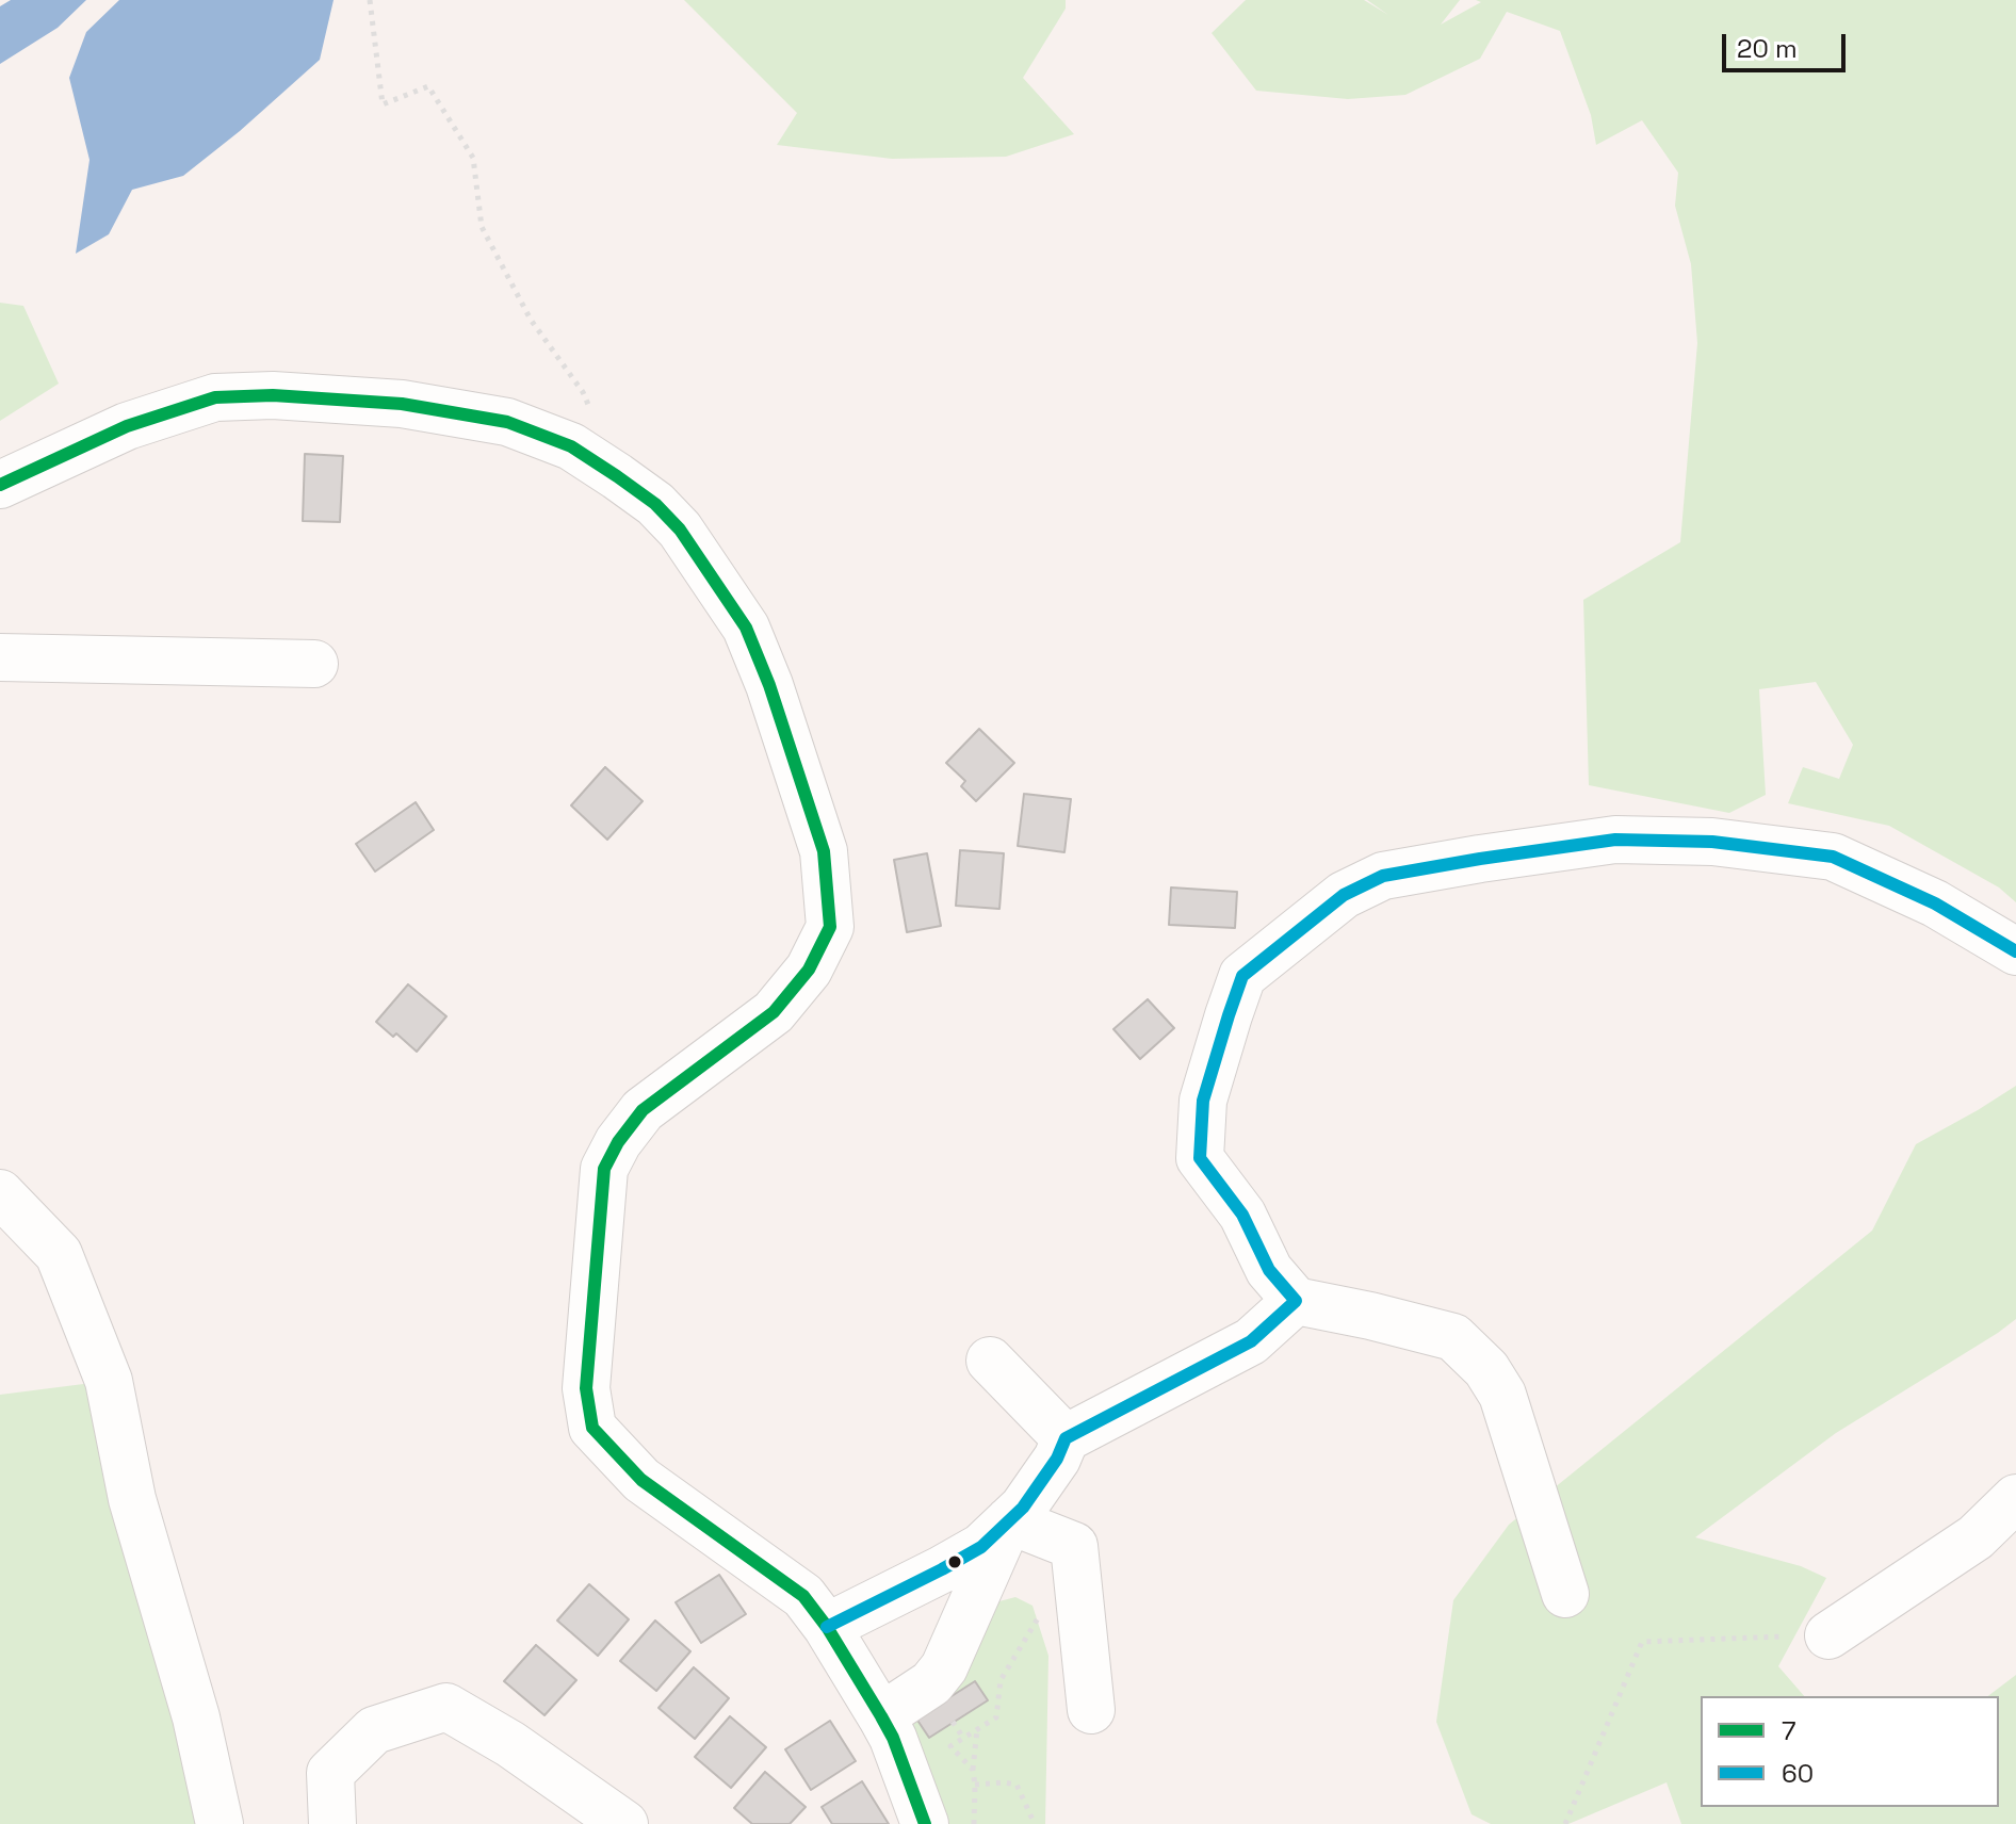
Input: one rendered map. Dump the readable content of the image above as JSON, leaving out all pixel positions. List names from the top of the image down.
{
  "lines": ["transit line 7", "transit line 60"],
  "legend": ["7", "60"],
  "scale_bar": "20 m"
}
